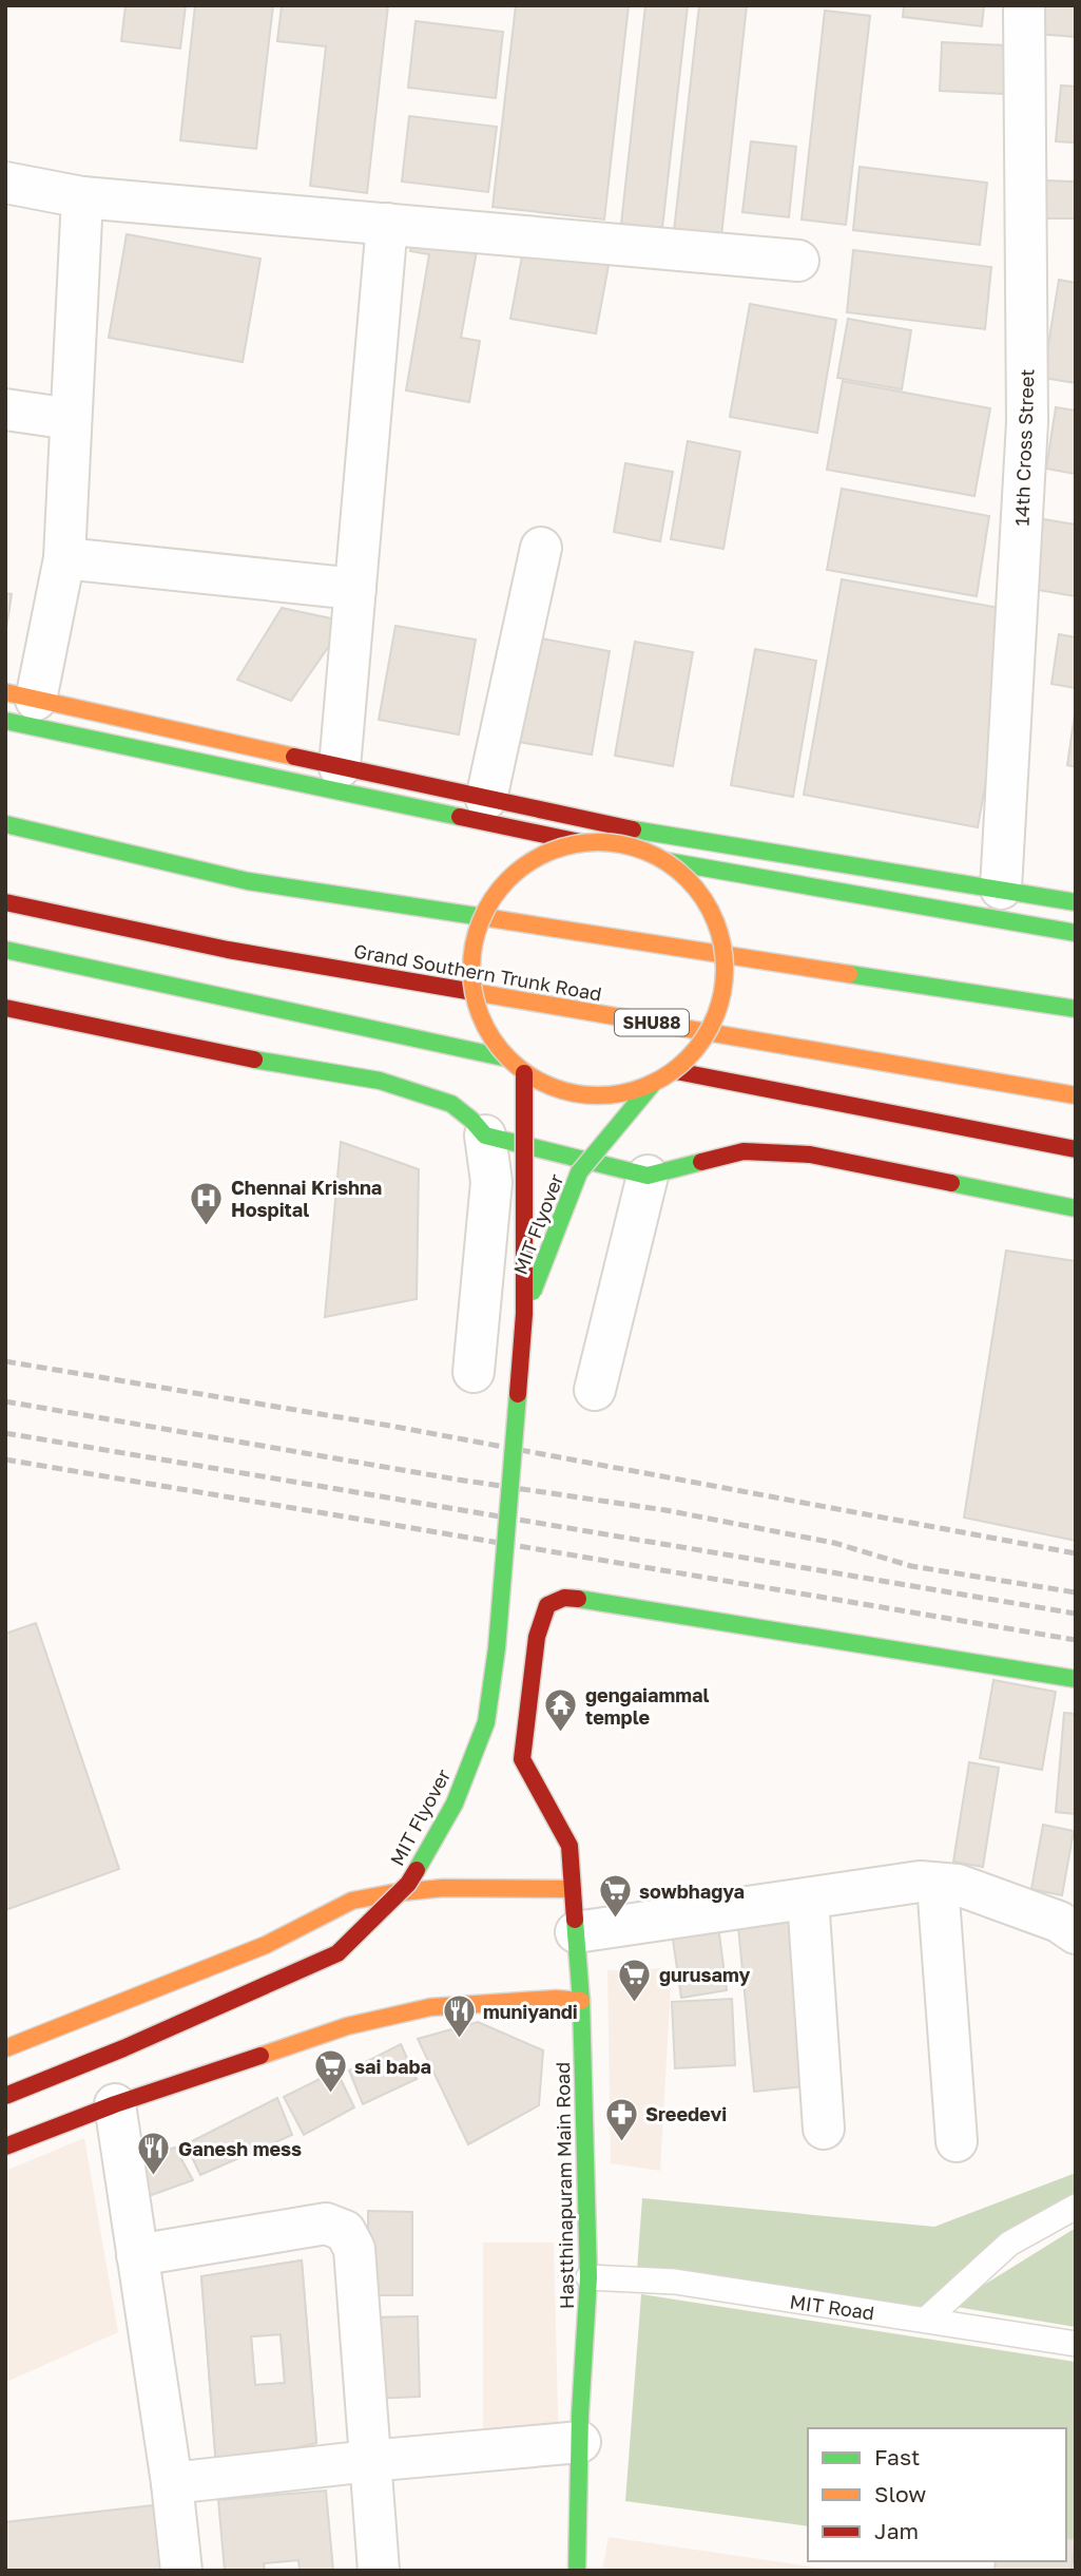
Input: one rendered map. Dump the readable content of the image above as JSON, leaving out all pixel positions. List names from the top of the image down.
{
  "streets": {
    "street": [
      "14th Cross Street",
      "Grand Southern Trunk Road",
      "SHU88",
      "MIT Flyover",
      "Hastthinapuram Main Road"
    ],
    "lane": ["MIT Road"]
  },
  "crossings": [
    ["Hastthinapuram Main Road", "MIT Road"]
  ],
  "places": {
    "hospital": ["Chennai Krishna Hospital"],
    "temple": ["gengaiammal temple"],
    "supermarket": ["sowbhagya", "gurusamy", "sai baba"],
    "restaurant": ["muniyandi", "Ganesh mess"],
    "pharmacy": ["Sreedevi"]
  },
  "legend": ["Fast", "Slow", "Jam"]
}
